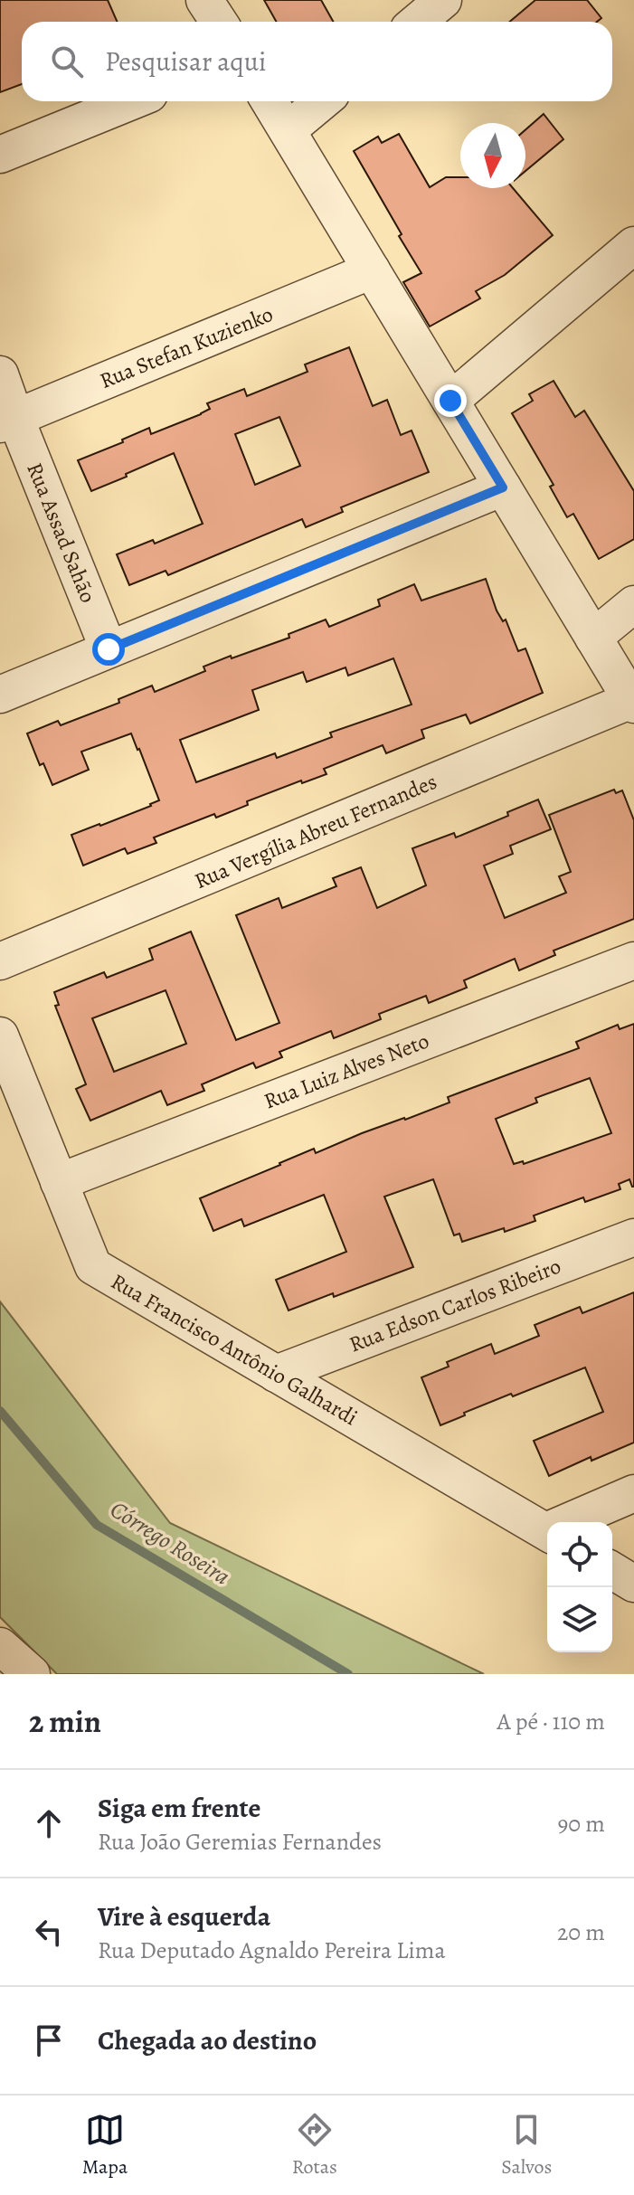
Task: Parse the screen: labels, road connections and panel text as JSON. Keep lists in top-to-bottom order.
{
  "streets": {
    "street": [
      "Rua Stefan Kuzienko",
      "Rua Assad Sahão",
      "Rua Vergília Abreu Fernandes",
      "Rua Luiz Alves Neto",
      "Rua Edson Carlos Ribeiro",
      "Rua Francisco Antônio Galhardi"
    ]
  },
  "crossings": [
    ["Rua Stefan Kuzienko", "Rua Assad Sahão"],
    ["Rua Luiz Alves Neto", "Rua Francisco Antônio Galhardi"],
    ["Rua Edson Carlos Ribeiro", "Rua Francisco Antônio Galhardi"]
  ],
  "water": ["Córrego Roseira"],
  "north": "bottom",
  "page": {
    "search": "Pesquisar aqui",
    "heading": ["2 min", "A pé · 110 m"],
    "list": [
      ["Siga em frente", "Rua João Geremias Fernandes", "90 m"],
      ["Vire à esquerda", "Rua Deputado Agnaldo Pereira Lima", "20 m"],
      "Chegada ao destino"
    ],
    "nav": ["Mapa", "Rotas", "Salvos"]
  }
}
